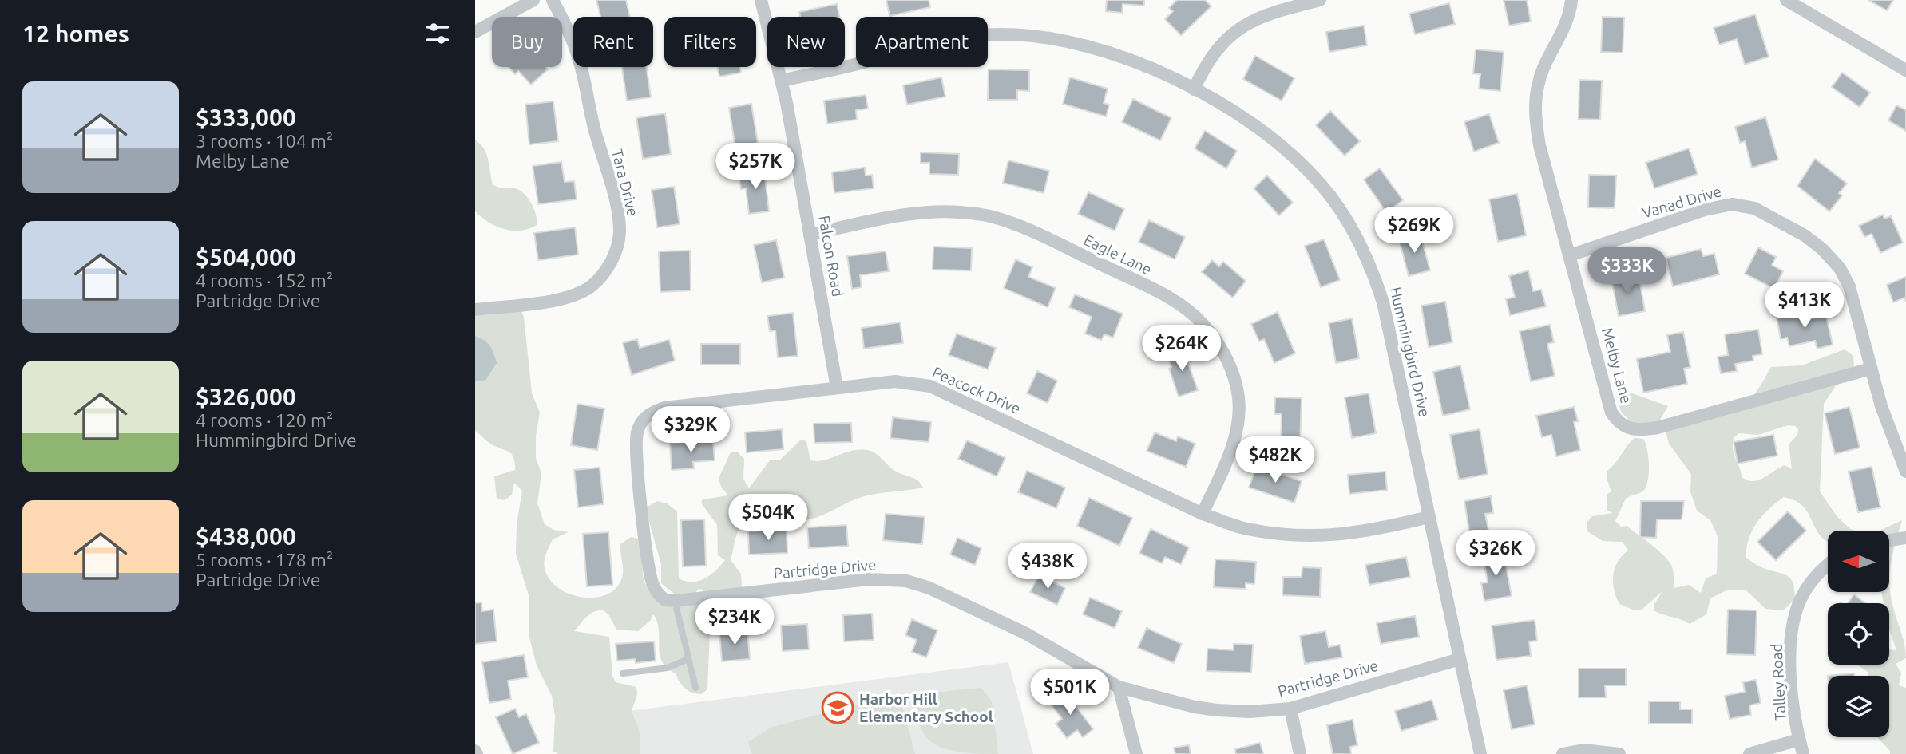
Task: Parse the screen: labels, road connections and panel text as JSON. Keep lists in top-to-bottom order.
{
  "streets": {
    "street": [
      "Tara Drive",
      "Vanad Drive",
      "Eagle Lane",
      "Falcon Road",
      "Hummingbird Drive",
      "Melby Lane",
      "Peacock Drive",
      "Partridge Drive",
      "Talley Road"
    ]
  },
  "crossings": [
    ["Vanad Drive", "Melby Lane"],
    ["Eagle Lane", "Falcon Road"],
    ["Eagle Lane", "Peacock Drive"],
    ["Falcon Road", "Hummingbird Drive"],
    ["Falcon Road", "Peacock Drive"],
    ["Hummingbird Drive", "Peacock Drive"],
    ["Hummingbird Drive", "Partridge Drive"],
    ["Peacock Drive", "Partridge Drive"]
  ],
  "places": {
    "school or university": ["Harbor Hill Elementary School"]
  },
  "north": "left",
  "page": {
    "heading": "12 homes",
    "chip": [
      "Buy",
      "Rent",
      "Filters",
      "New",
      "Apartment"
    ],
    "list": [
      {
        "name": "$333,000",
        "note": "3 rooms · 104 m² · Melby Lane"
      },
      {
        "name": "$504,000",
        "note": "4 rooms · 152 m² · Partridge Drive"
      },
      {
        "name": "$326,000",
        "note": "4 rooms · 120 m² · Hummingbird Drive"
      },
      {
        "name": "$438,000",
        "note": "5 rooms · 178 m² · Partridge Drive"
      }
    ],
    "price": [
      "$257K",
      "$269K",
      "$333K",
      "$413K",
      "$264K",
      "$329K",
      "$482K",
      "$504K",
      "$326K",
      "$438K",
      "$234K",
      "$501K"
    ]
  }
}
